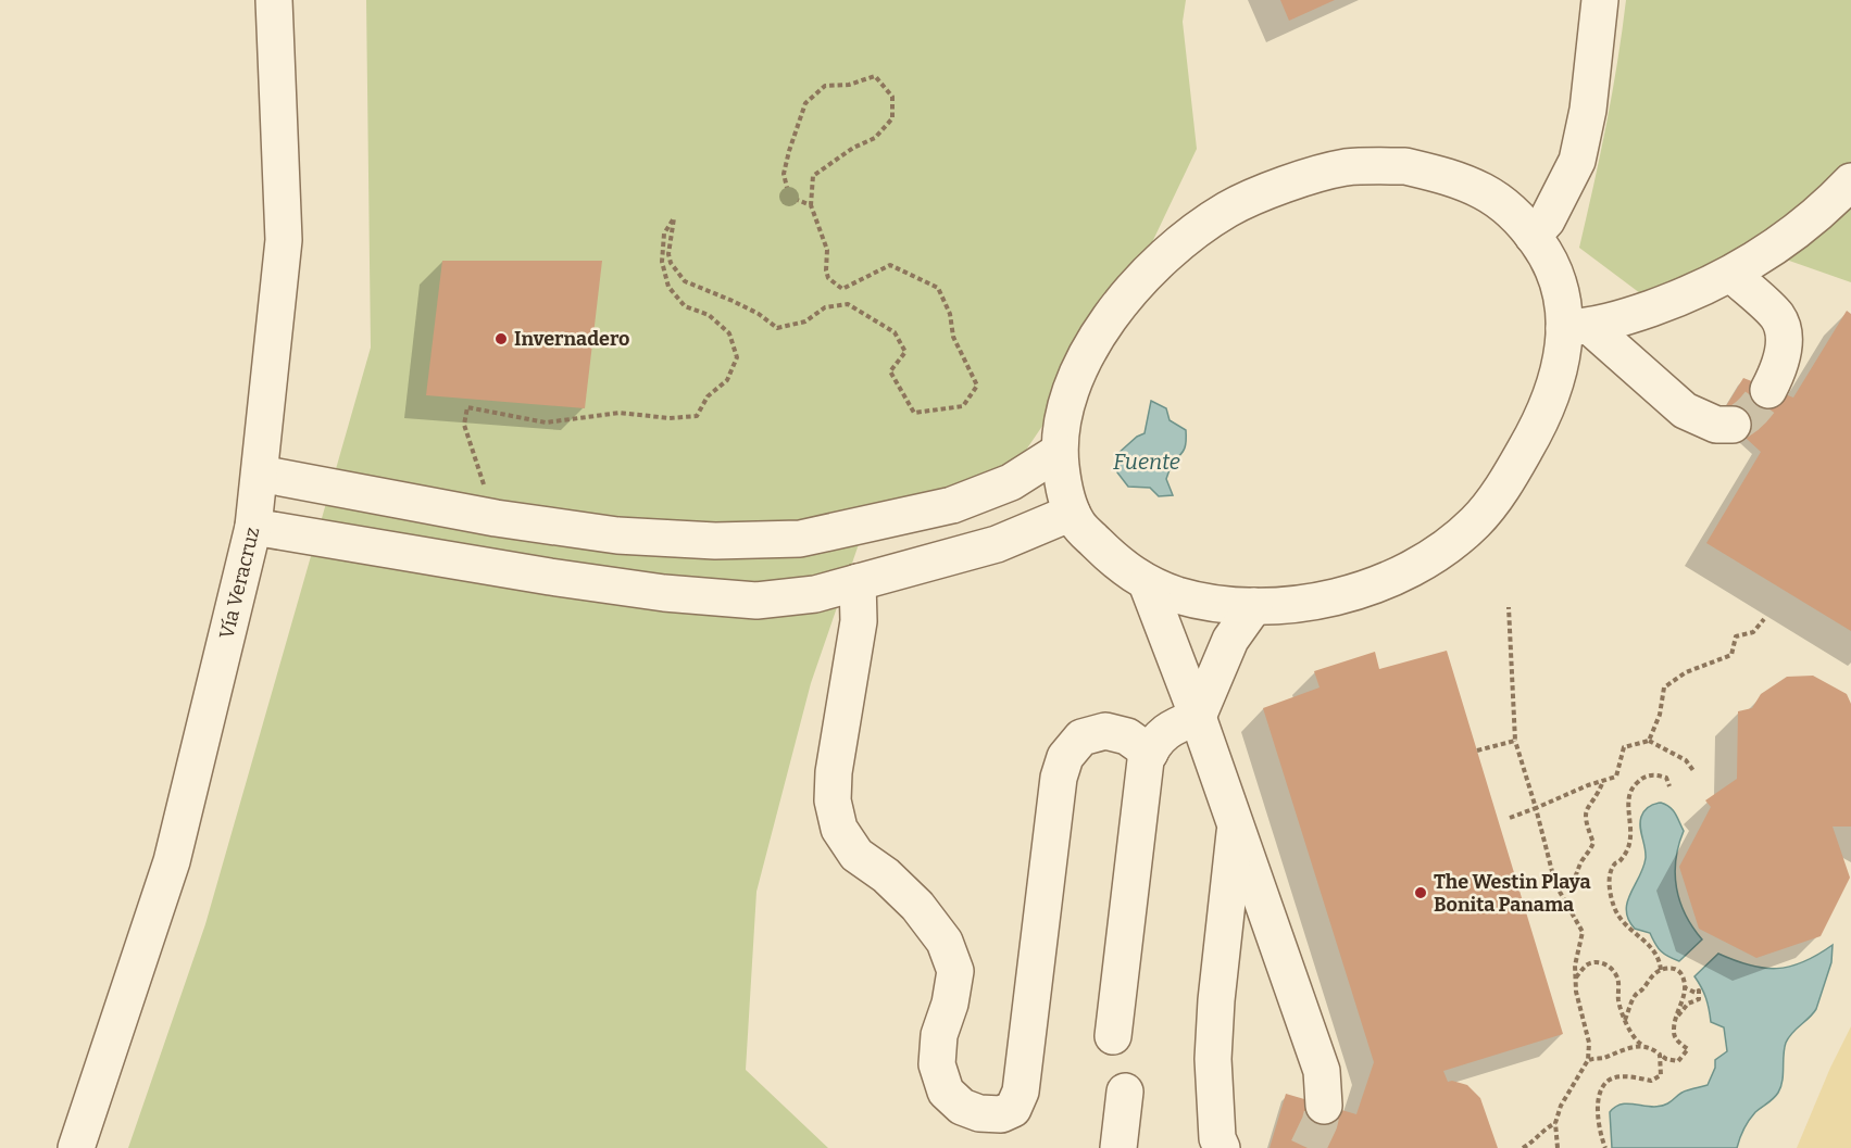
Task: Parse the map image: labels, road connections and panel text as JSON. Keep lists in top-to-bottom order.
{
  "streets": {
    "street": ["Vía Veracruz"]
  },
  "water": ["Fuente"],
  "places": ["Invernadero", "The Westin Playa Bonita Panama"]
}
